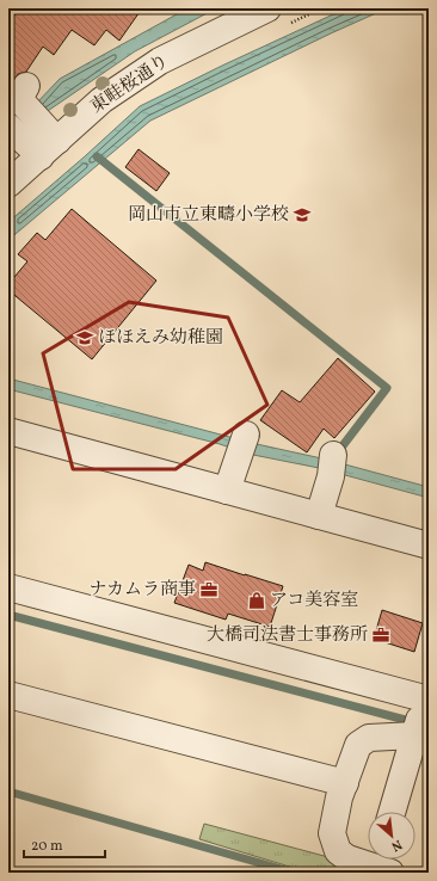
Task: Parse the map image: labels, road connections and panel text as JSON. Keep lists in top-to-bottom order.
{
  "streets": {
    "street": ["東畦桜通り"]
  },
  "places": {
    "school or university": ["岡山市立東疇小学校", "ほほえみ幼稚園"],
    "office": ["ナカムラ商事", "大橋司法書士事務所"],
    "shop": ["アコ美容室"]
  },
  "scale_bar": "20 m",
  "north": "bottom right"
}
